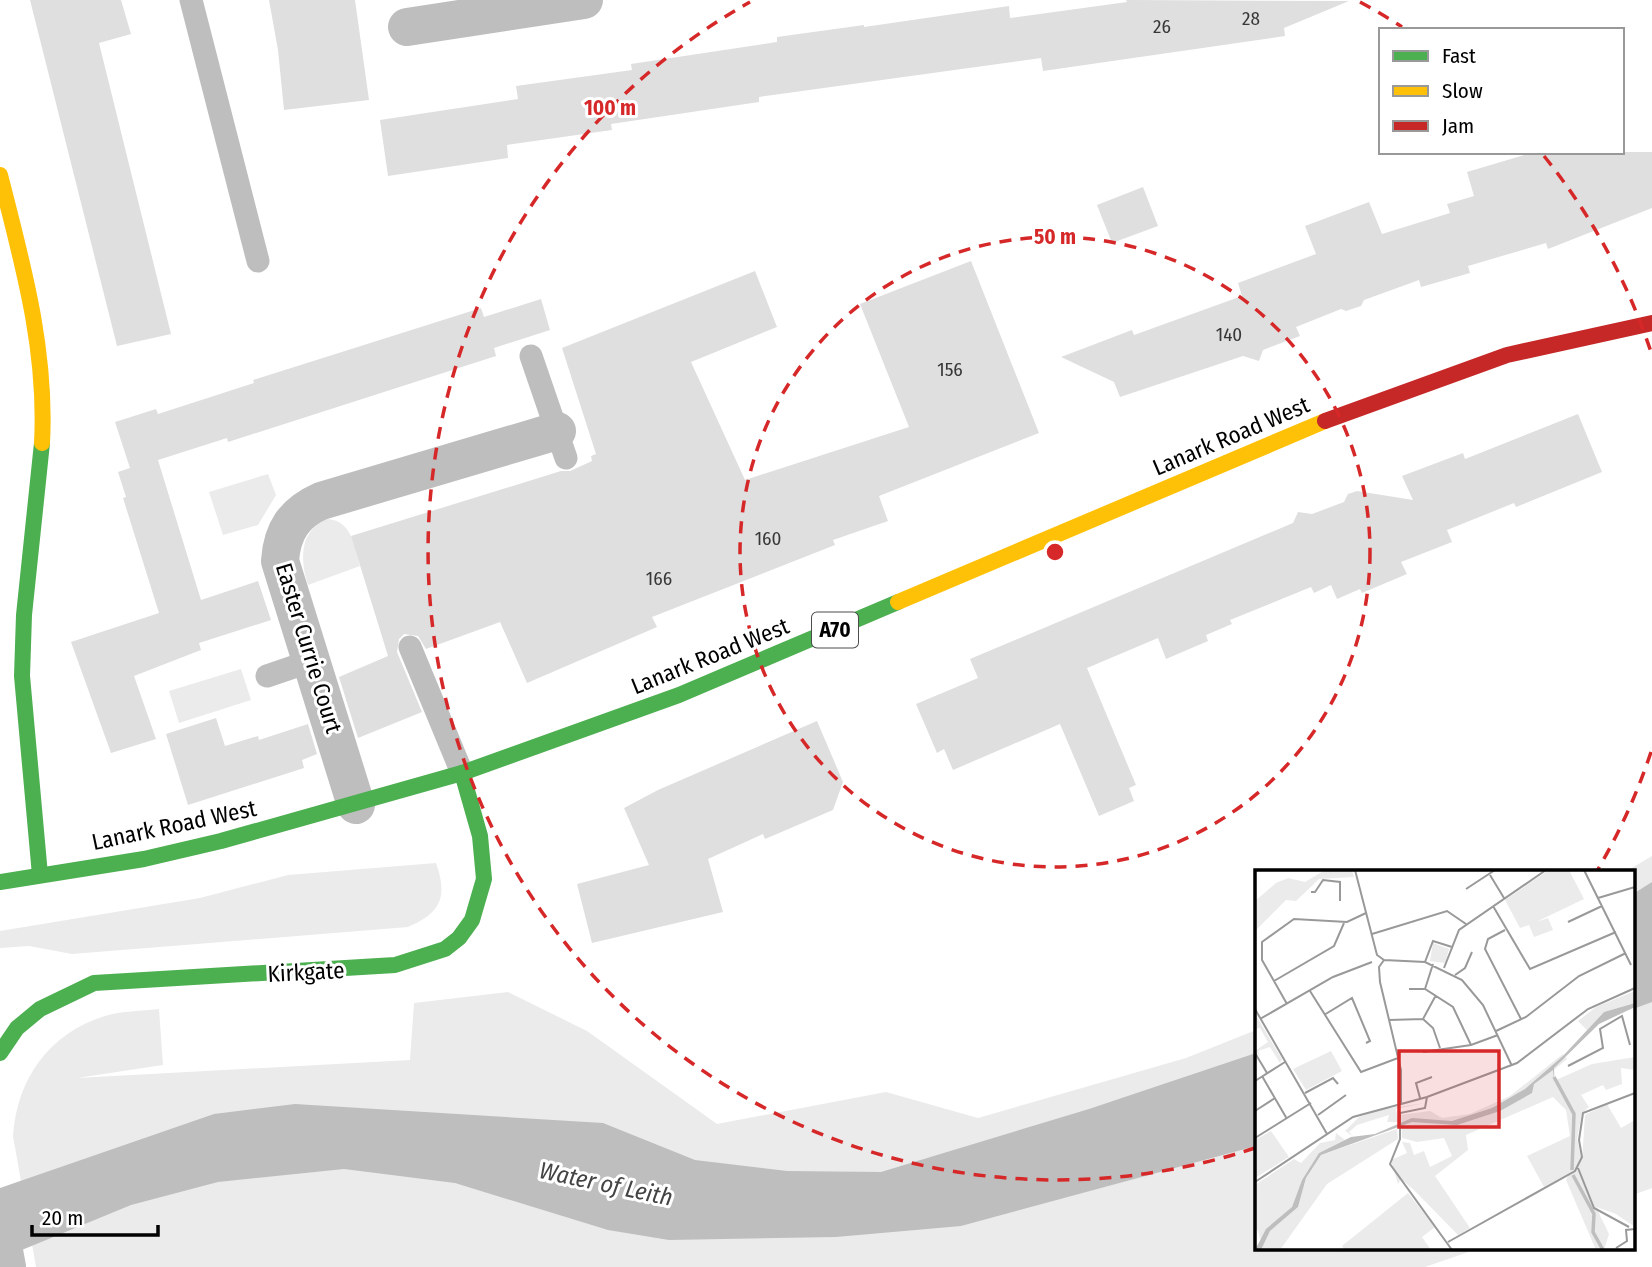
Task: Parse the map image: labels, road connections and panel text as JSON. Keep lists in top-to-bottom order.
{
  "streets": {
    "main road": ["Lanark Road West", "A70", "Kirkgate"],
    "street": ["Easter Currie Court"]
  },
  "crossings": [
    ["Lanark Road West", "Easter Currie Court"],
    ["Lanark Road West", "Kirkgate"]
  ],
  "water": ["Water of Leith"],
  "house_numbers": [
    "28",
    "26",
    "140",
    "156",
    "160",
    "166"
  ],
  "legend": ["Fast", "Slow", "Jam"],
  "scale_bar": "20 m",
  "rings": ["100 m", "50 m"]
}
